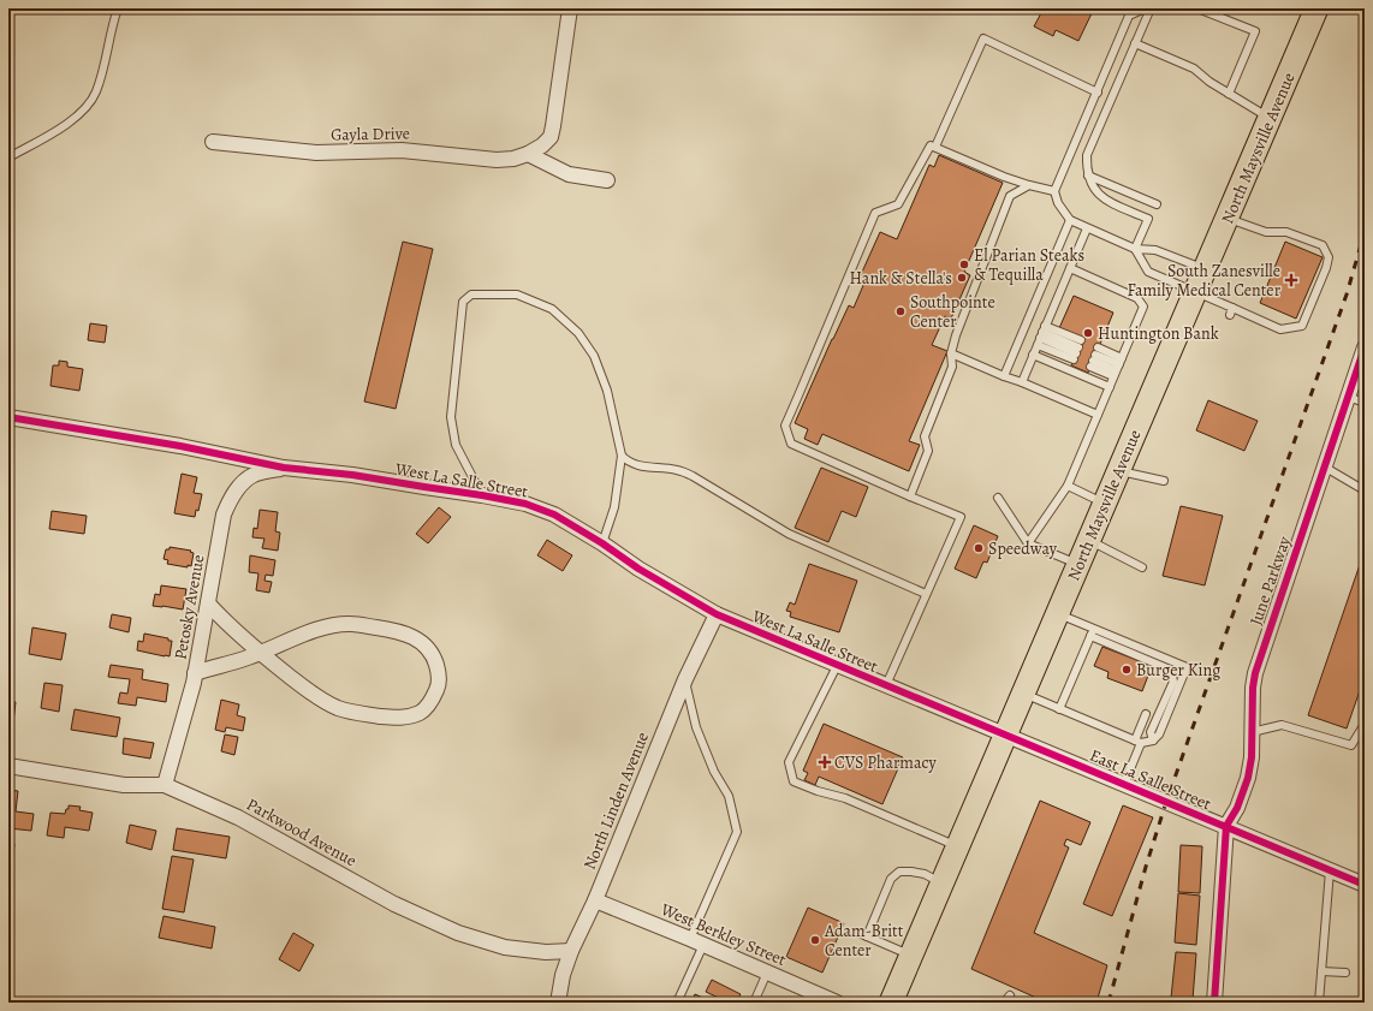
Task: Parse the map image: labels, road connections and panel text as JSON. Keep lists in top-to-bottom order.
{
  "streets": {
    "main road": ["North Maysville Avenue"],
    "street": [
      "Gayla Drive",
      "West La Salle Street",
      "June Parkway",
      "Petosky Avenue",
      "East La Salle Street",
      "North Linden Avenue",
      "Parkwood Avenue",
      "West Berkley Street"
    ]
  },
  "crossings": [
    ["North Maysville Avenue", "West La Salle Street"],
    ["North Maysville Avenue", "East La Salle Street"],
    ["West La Salle Street", "Petosky Avenue"],
    ["West La Salle Street", "East La Salle Street"],
    ["West La Salle Street", "North Linden Avenue"],
    ["June Parkway", "East La Salle Street"],
    ["Petosky Avenue", "Parkwood Avenue"],
    ["North Linden Avenue", "Parkwood Avenue"],
    ["North Linden Avenue", "West Berkley Street"]
  ],
  "places": {
    "other": [
      "El Parian Steaks & Tequilla",
      "Hank & Stella's",
      "Southpointe Center",
      "Huntington Bank",
      "Speedway",
      "Burger King",
      "Adam-Britt Center"
    ],
    "health": ["South Zanesville Family Medical Center", "CVS Pharmacy"]
  }
}
